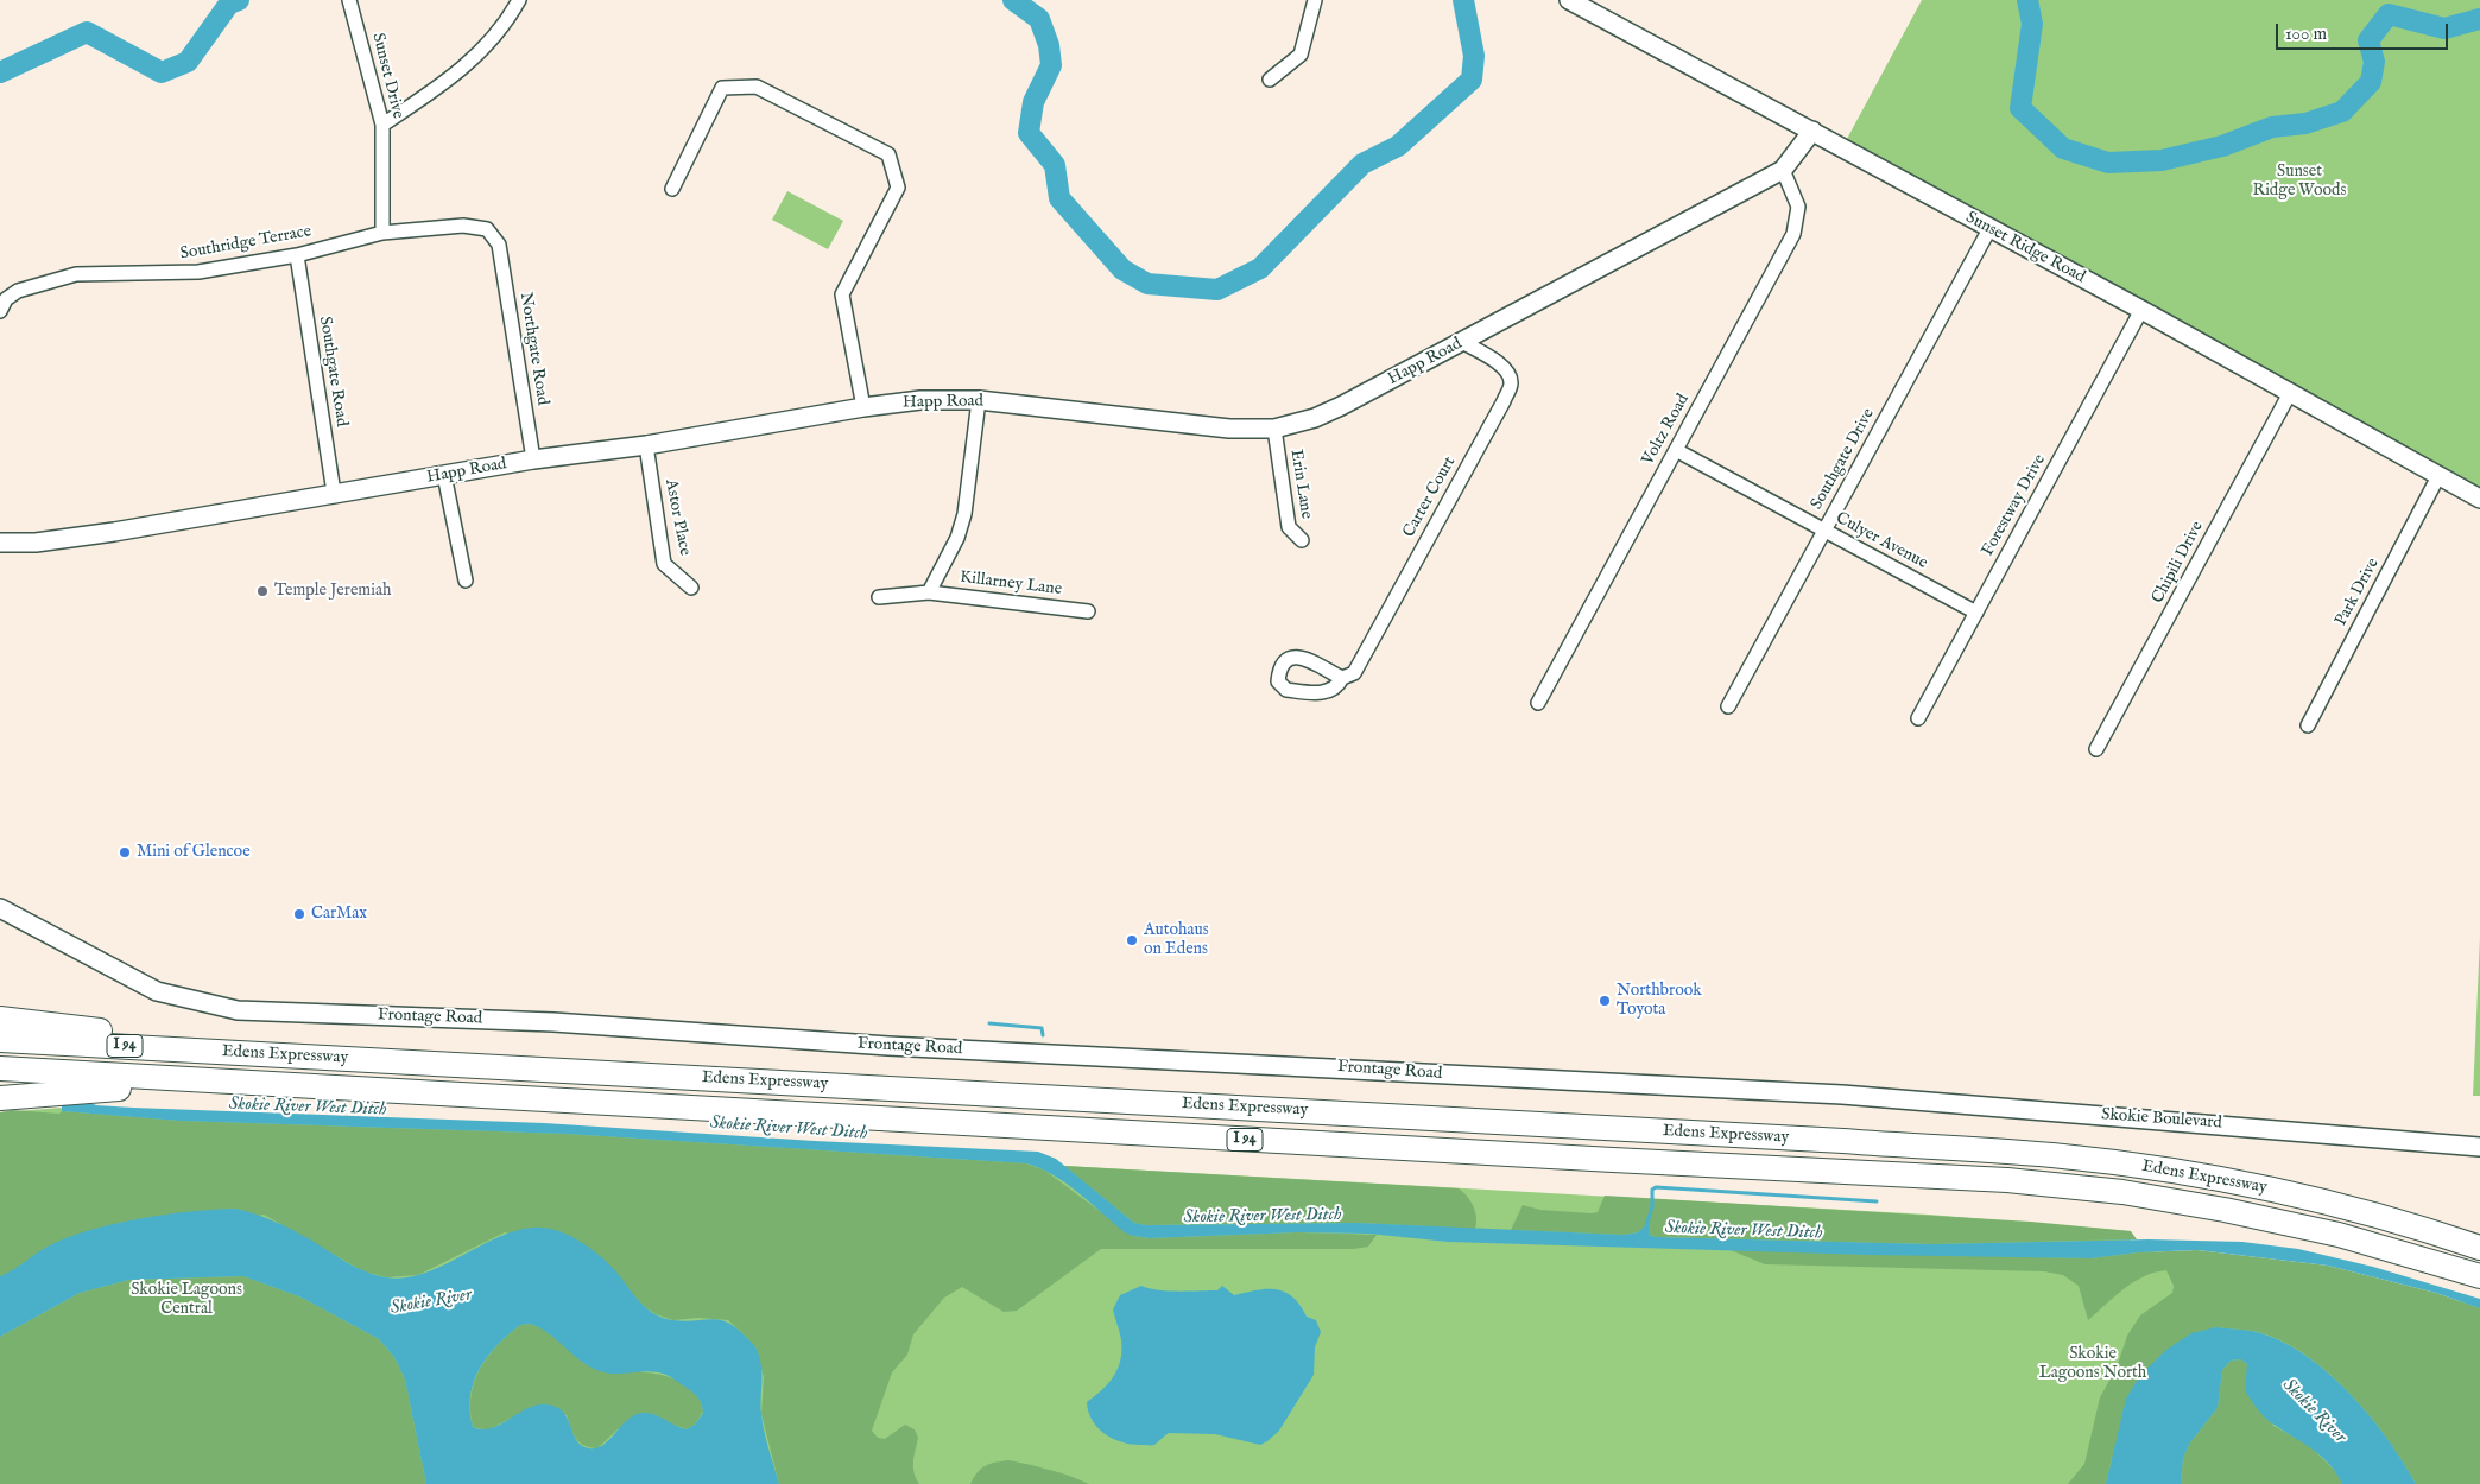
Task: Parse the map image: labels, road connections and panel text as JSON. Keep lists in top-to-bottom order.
{
  "streets": {
    "highway": ["I 94", "Edens Expressway"],
    "street": [
      "Sunset Drive",
      "Southridge Terrace",
      "Sunset Ridge Road",
      "Northgate Road",
      "Happ Road",
      "Southgate Road",
      "Voltz Road",
      "Southgate Drive",
      "Erin Lane",
      "Carter Court",
      "Forestway Drive",
      "Astor Place",
      "Culyer Avenue",
      "Chipili Drive",
      "Killarney Lane",
      "Park Drive",
      "Frontage Road",
      "Skokie Boulevard"
    ]
  },
  "crossings": [
    ["Sunset Drive", "Southridge Terrace"],
    ["Southridge Terrace", "Northgate Road"],
    ["Southridge Terrace", "Southgate Road"],
    ["Sunset Ridge Road", "Happ Road"],
    ["Sunset Ridge Road", "Southgate Drive"],
    ["Sunset Ridge Road", "Forestway Drive"],
    ["Sunset Ridge Road", "Chipili Drive"],
    ["Sunset Ridge Road", "Park Drive"],
    ["Northgate Road", "Happ Road"],
    ["Happ Road", "Southgate Road"],
    ["Happ Road", "Voltz Road"],
    ["Happ Road", "Erin Lane"],
    ["Happ Road", "Carter Court"],
    ["Happ Road", "Astor Place"],
    ["Happ Road", "Killarney Lane"],
    ["Voltz Road", "Culyer Avenue"],
    ["Southgate Drive", "Culyer Avenue"],
    ["Forestway Drive", "Culyer Avenue"],
    ["Frontage Road", "Skokie Boulevard"]
  ],
  "water": ["Skokie River West Ditch", "Skokie River"],
  "parks": ["Sunset Ridge Woods", "Skokie Lagoons Central", "Skokie Lagoons North"],
  "places": [
    "Temple Jeremiah",
    "Mini of Glencoe",
    "CarMax",
    "Autohaus on Edens",
    "Northbrook Toyota"
  ],
  "scale_bar": "100 m"
}
